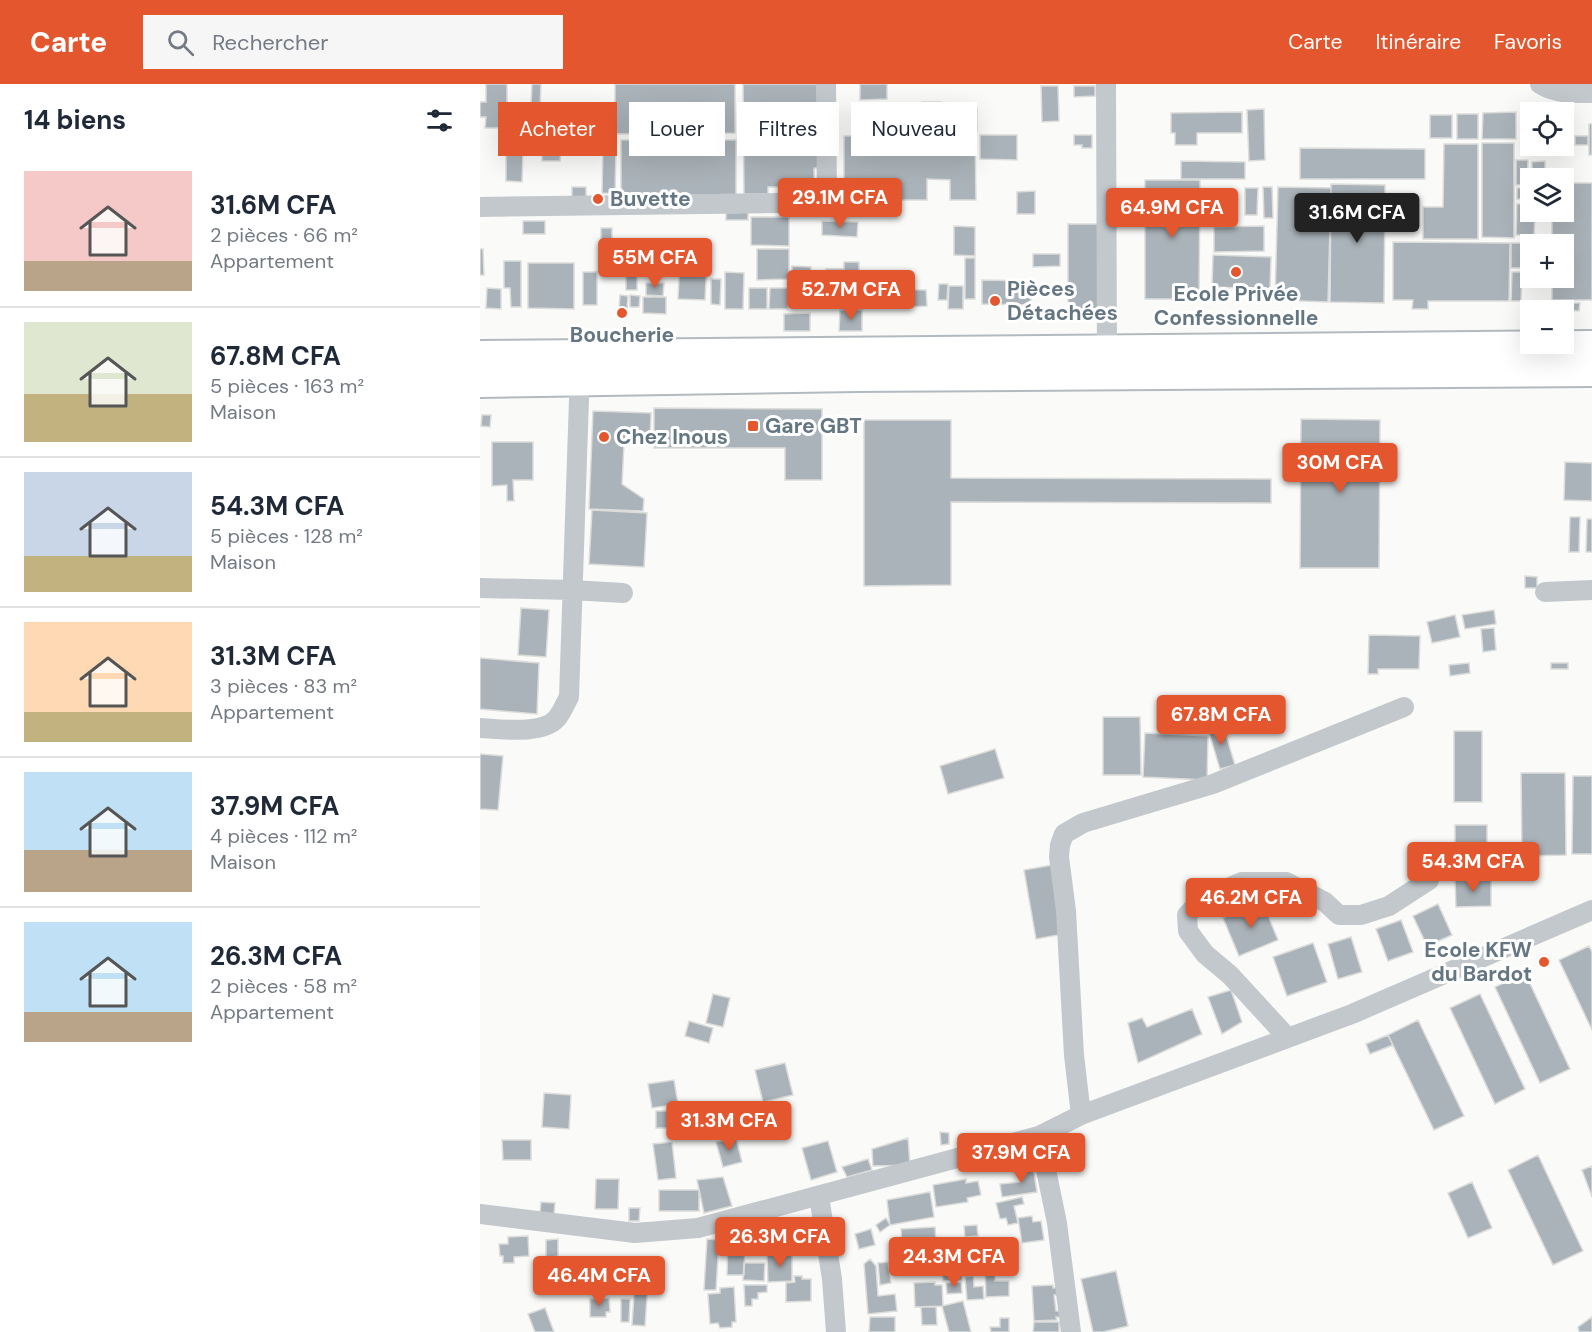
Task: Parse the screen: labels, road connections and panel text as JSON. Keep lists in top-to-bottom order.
{
  "places": {
    "other": [
      "Buvette",
      "Ecole Privée Confessionnelle",
      "Pièces Détachées",
      "Boucherie",
      "Chez Inous",
      "Ecole KFW du Bardot"
    ],
    "transit": ["Gare GBT"]
  },
  "page": {
    "header": "Carte",
    "search": "Rechercher",
    "nav": ["Carte", "Itinéraire", "Favoris"],
    "heading": "14 biens",
    "map_buttons": ["+", "−"],
    "chip": [
      "Acheter",
      "Louer",
      "Filtres",
      "Nouveau"
    ],
    "list": [
      {
        "name": "31.6M CFA",
        "note": "2 pièces · 66 m² · Appartement"
      },
      {
        "name": "67.8M CFA",
        "note": "5 pièces · 163 m² · Maison"
      },
      {
        "name": "54.3M CFA",
        "note": "5 pièces · 128 m² · Maison"
      },
      {
        "name": "31.3M CFA",
        "note": "3 pièces · 83 m² · Appartement"
      },
      {
        "name": "37.9M CFA",
        "note": "4 pièces · 112 m² · Maison"
      },
      {
        "name": "26.3M CFA",
        "note": "2 pièces · 58 m² · Appartement"
      }
    ],
    "price": [
      "29.1M CFA",
      "64.9M CFA",
      "31.6M CFA",
      "55M CFA",
      "52.7M CFA",
      "30M CFA",
      "67.8M CFA",
      "54.3M CFA",
      "46.2M CFA",
      "31.3M CFA",
      "37.9M CFA",
      "26.3M CFA",
      "24.3M CFA",
      "46.4M CFA"
    ]
  }
}
